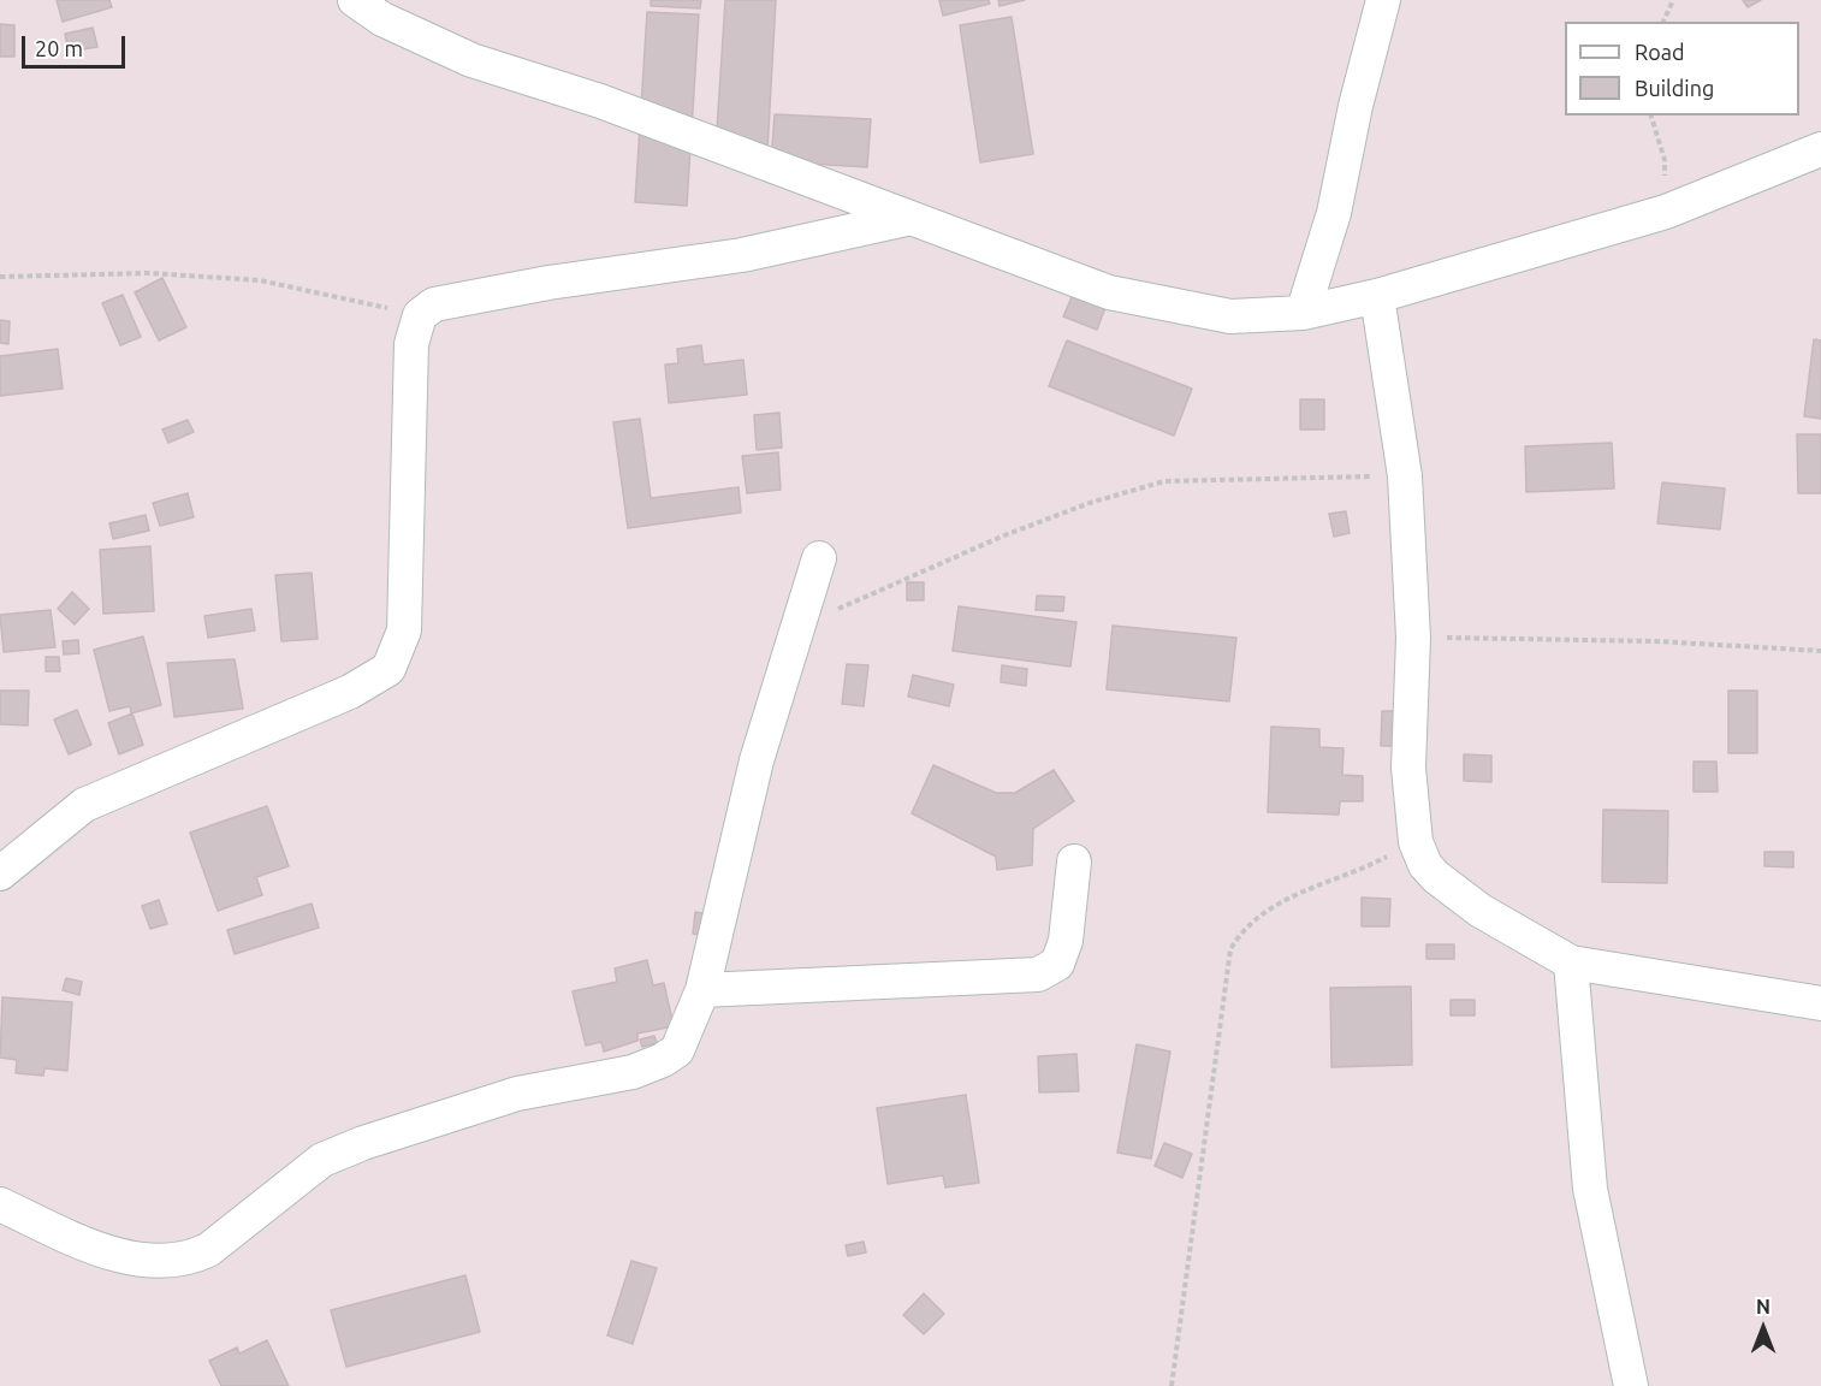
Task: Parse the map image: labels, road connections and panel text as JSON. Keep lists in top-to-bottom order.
{
  "legend": ["Road", "Building"],
  "scale_bar": "20 m",
  "north": "top"
}
